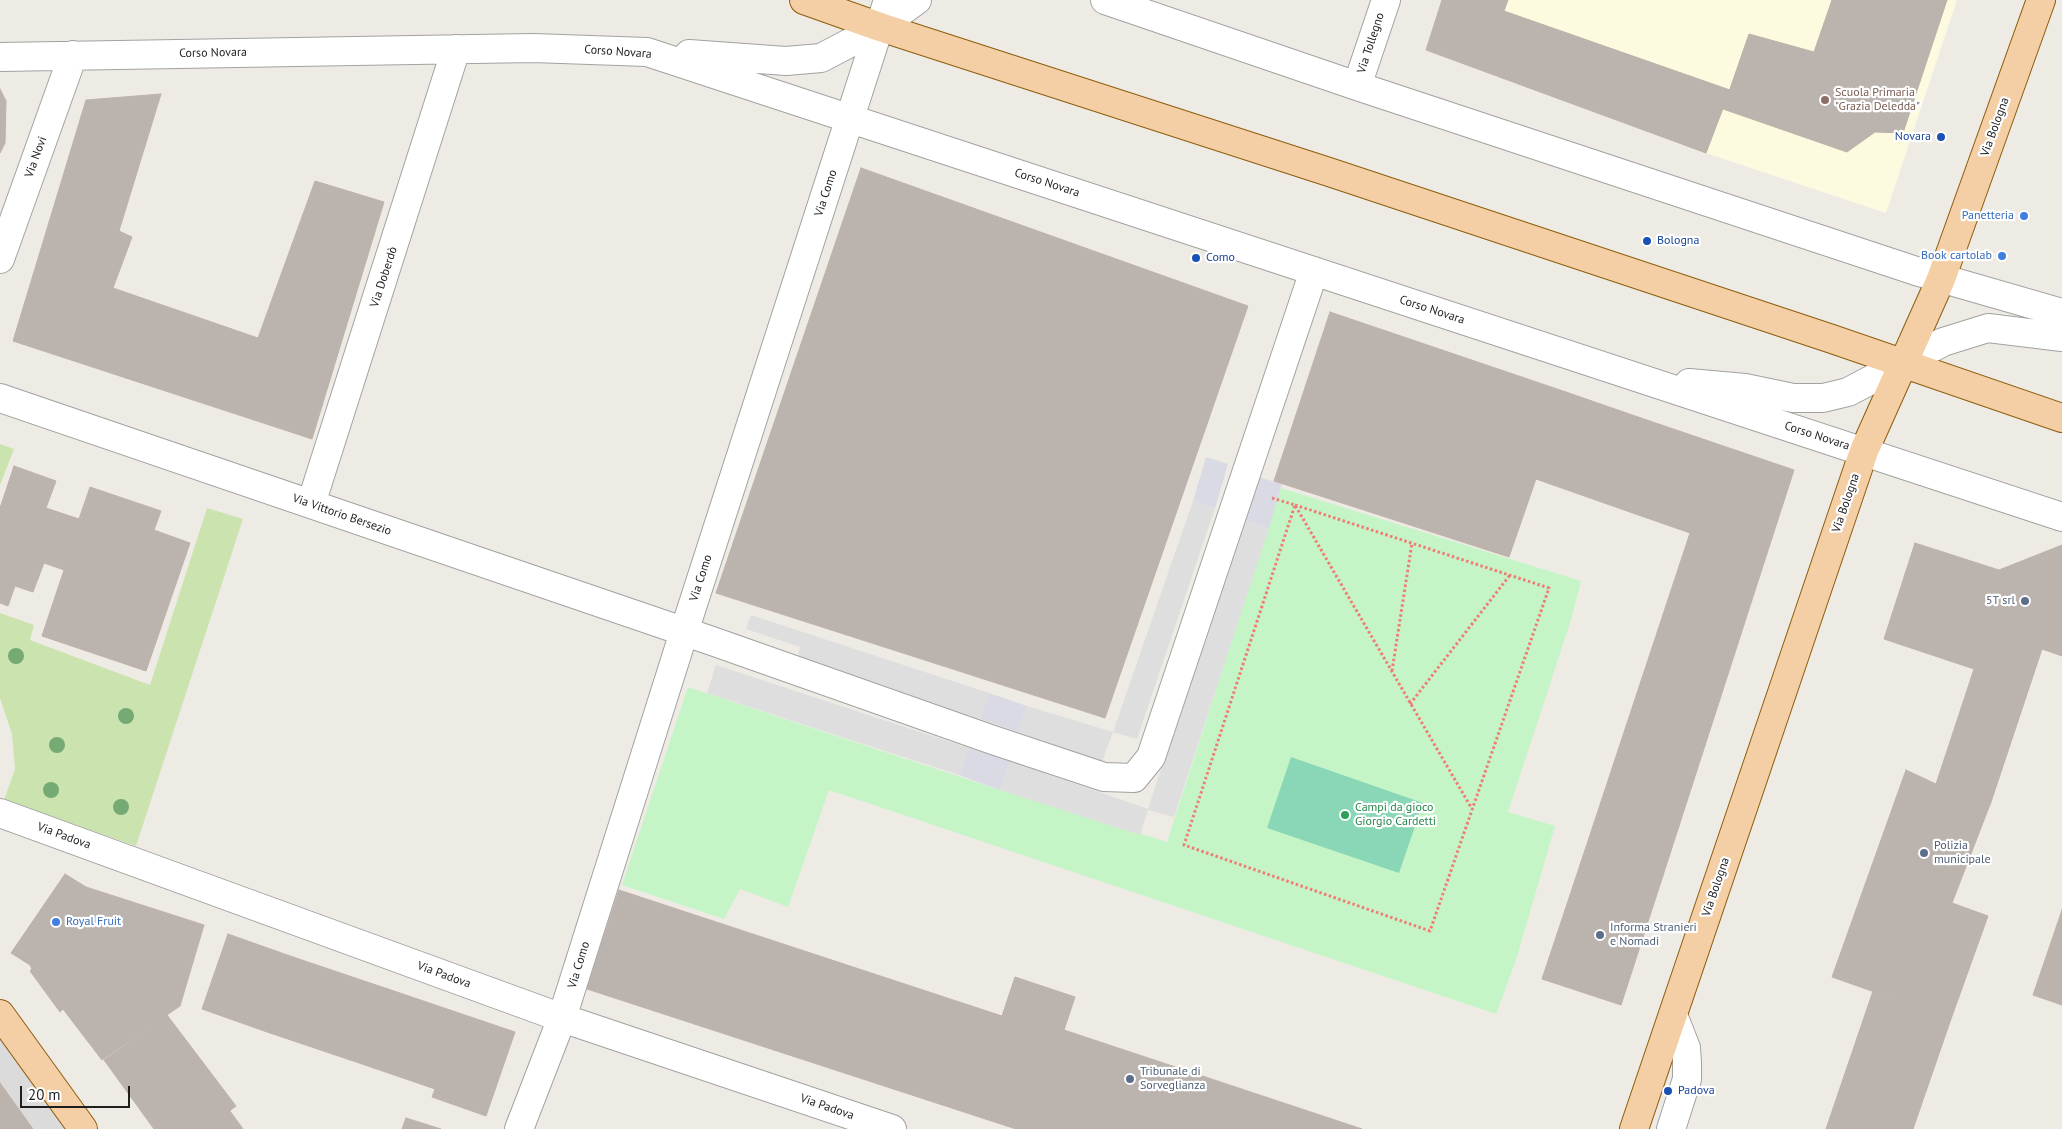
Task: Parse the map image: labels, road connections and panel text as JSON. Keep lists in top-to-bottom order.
{
  "streets": {
    "main road": ["Via Bologna"],
    "street": [
      "Via Tollegno",
      "Corso Novara",
      "Via Novi",
      "Via Como",
      "Via Doberdò",
      "Via Vittorio Bersezio",
      "Via Padova"
    ]
  },
  "crossings": [
    ["Corso Novara", "Via Bologna"],
    ["Corso Novara", "Via Novi"],
    ["Corso Novara", "Via Como"],
    ["Corso Novara", "Via Doberdò"],
    ["Corso Novara", "Via Vittorio Bersezio"],
    ["Via Como", "Via Vittorio Bersezio"],
    ["Via Como", "Via Padova"],
    ["Via Doberdò", "Via Vittorio Bersezio"]
  ],
  "places": [
    "Scuola Primaria \"Grazia Deledda\"",
    "Novara",
    "Panetteria",
    "Bologna",
    "Book cartolab",
    "Como",
    "5T srl",
    "Campi da gioco Giorgio Cardetti",
    "Polizia municipale",
    "Royal Fruit",
    "Informa Stranieri e Nomadi",
    "Tribunale di Sorveglianza",
    "Padova"
  ],
  "scale_bar": "20 m"
}
